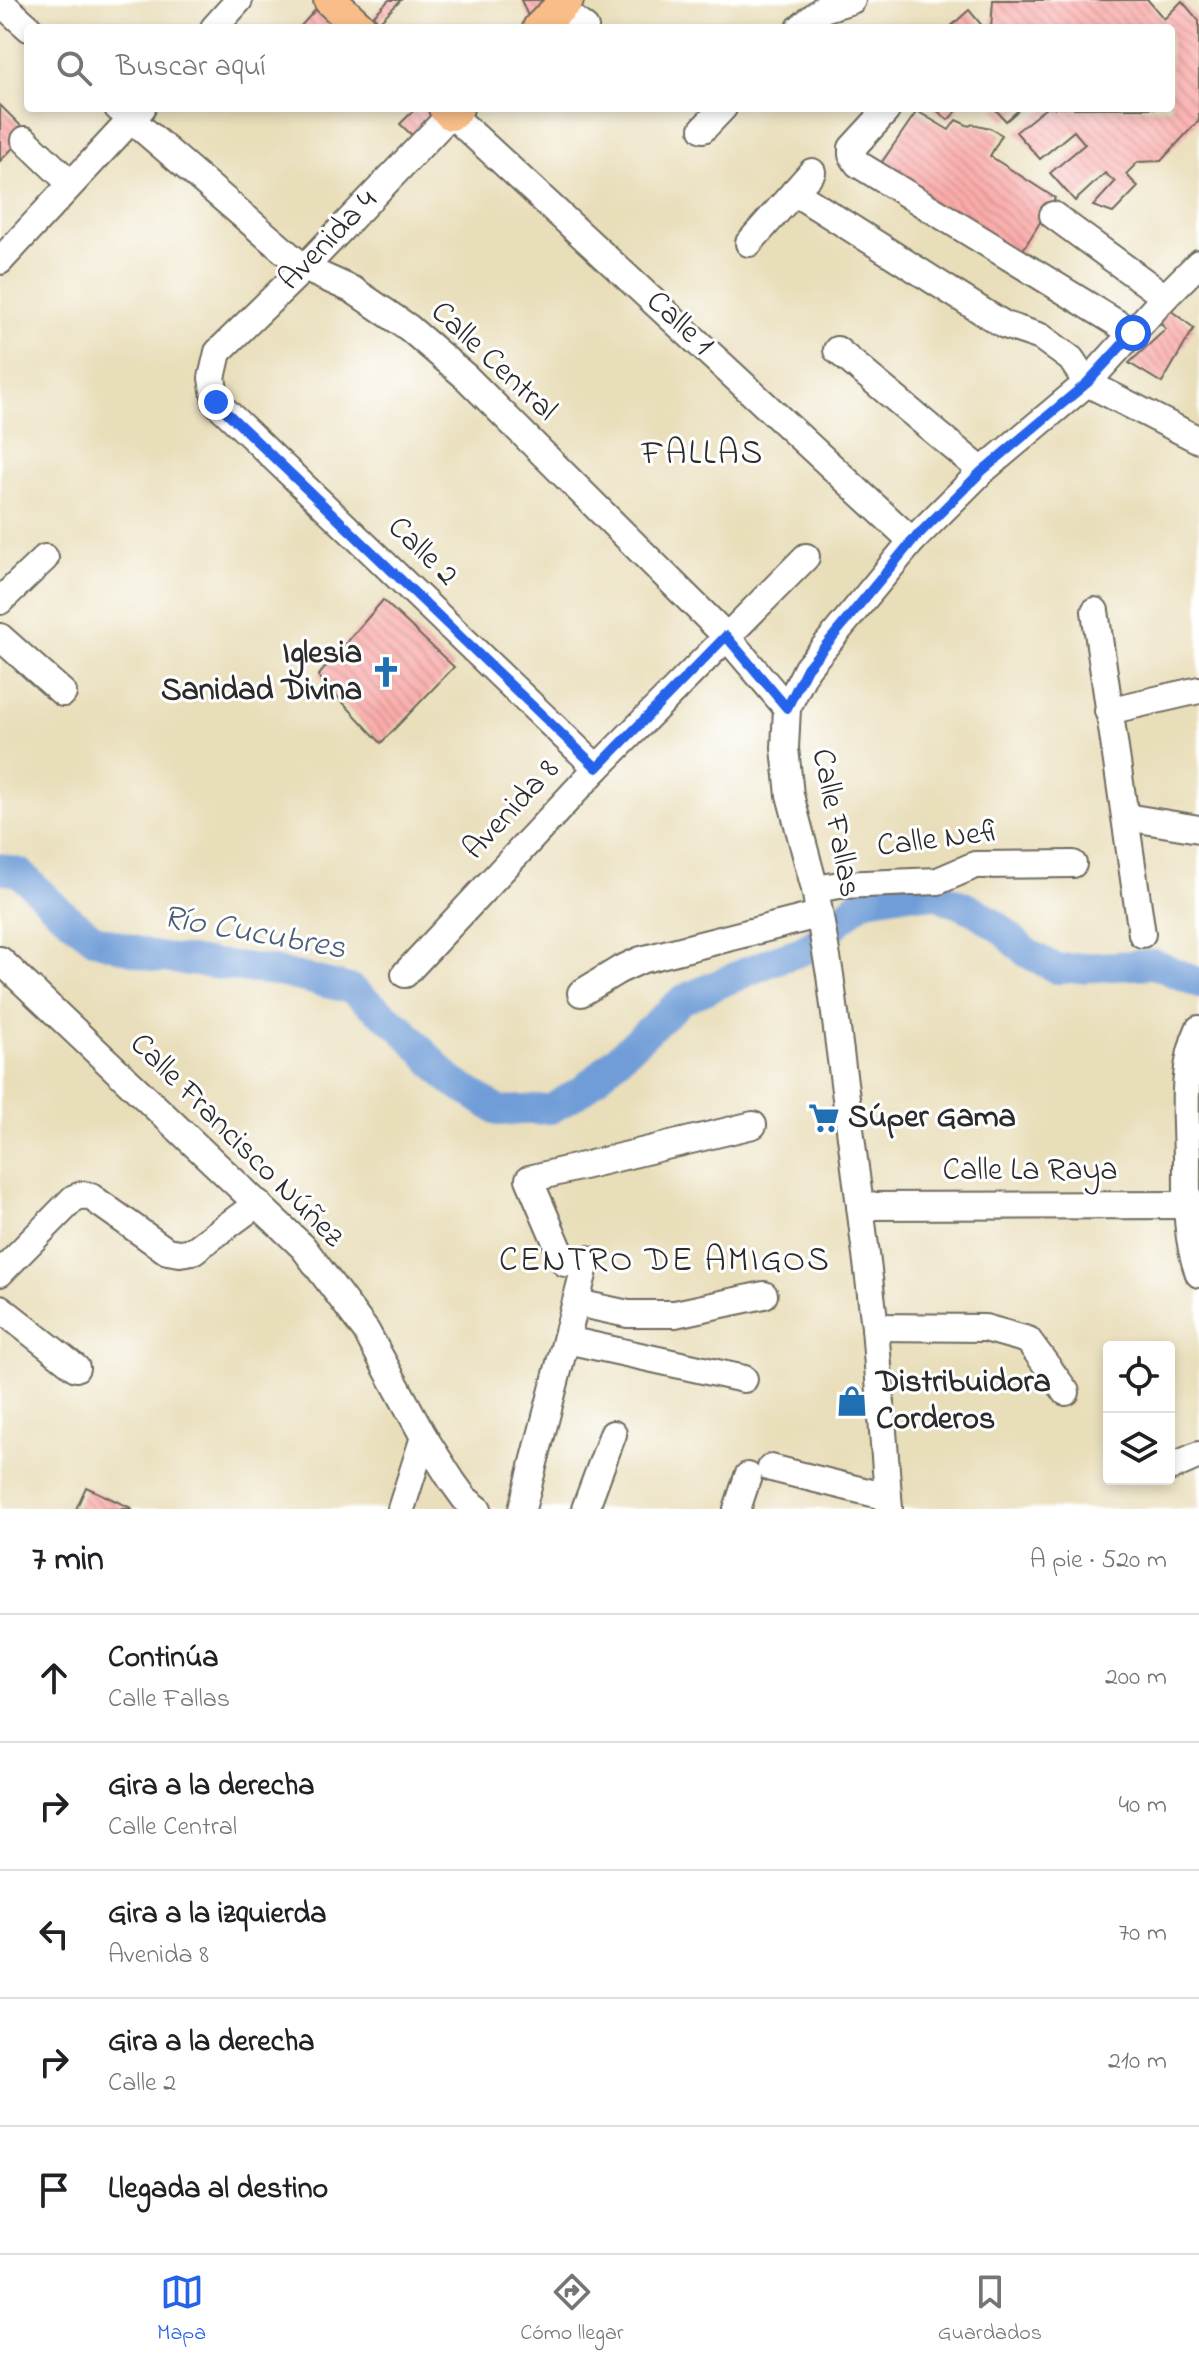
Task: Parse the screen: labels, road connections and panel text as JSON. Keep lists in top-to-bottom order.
{
  "streets": {
    "street": [
      "Avenida 4",
      "Calle 1",
      "Calle Central",
      "Calle 2",
      "Avenida 8",
      "Calle Fallas",
      "Calle Nefi",
      "Calle Francisco Núñez",
      "Calle La Raya"
    ]
  },
  "crossings": [
    ["Avenida 4", "Calle Central"],
    ["Avenida 4", "Calle 2"],
    ["Calle 1", "Calle Fallas"],
    ["Calle Central", "Avenida 8"],
    ["Calle Central", "Calle Fallas"],
    ["Calle 2", "Avenida 8"],
    ["Calle Fallas", "Calle Nefi"],
    ["Calle Fallas", "Calle La Raya"]
  ],
  "districts": ["FALLAS", "CENTRO DE AMIGOS"],
  "water": ["Río Cucubres"],
  "places": {
    "church": ["Iglesia Sanidad Divina"],
    "supermarket": ["Súper Gama"],
    "shop": ["Distribuidora Corderos"]
  },
  "page": {
    "search": "Buscar aquí",
    "heading": ["7 min", "A pie · 520 m"],
    "list": [
      ["Continúa", "Calle Fallas", "200 m"],
      ["Gira a la derecha", "Calle Central", "40 m"],
      ["Gira a la izquierda", "Avenida 8", "70 m"],
      ["Gira a la derecha", "Calle 2", "210 m"],
      "Llegada al destino"
    ],
    "nav": ["Mapa", "Cómo llegar", "Guardados"]
  }
}
